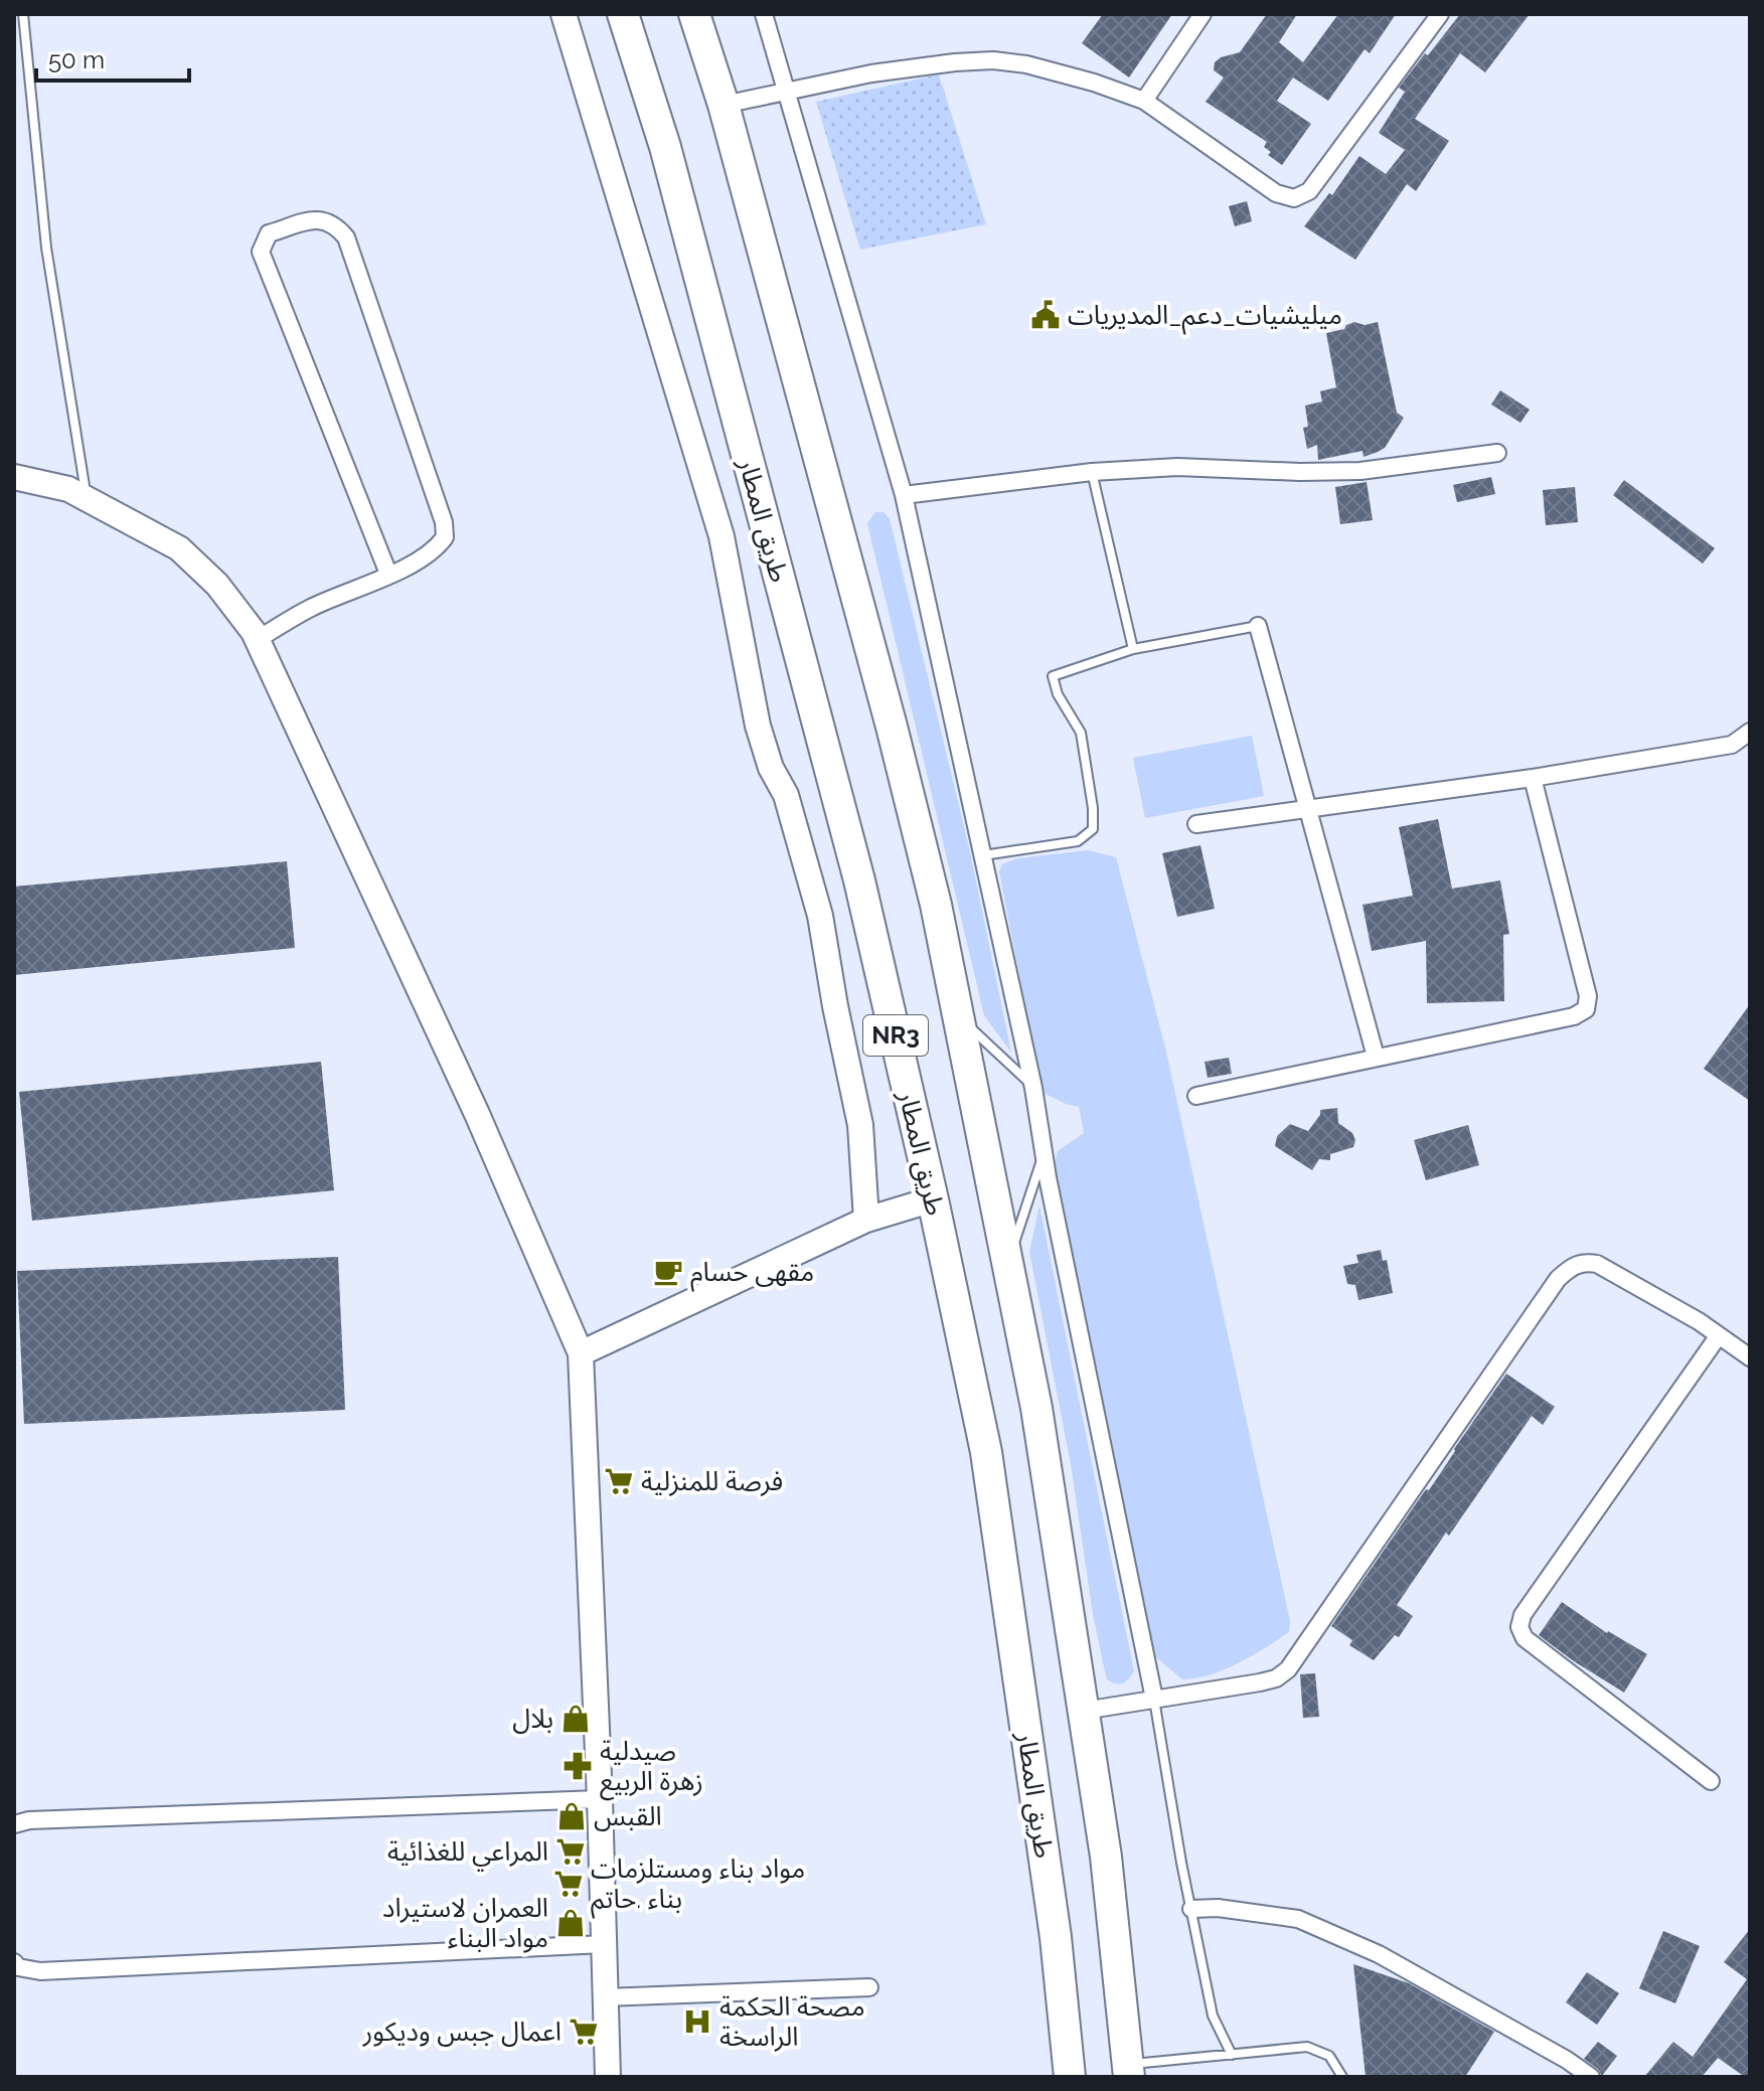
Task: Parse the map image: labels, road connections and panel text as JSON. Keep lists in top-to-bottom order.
{
  "streets": {
    "highway": ["طريق المطار", "NR3"]
  },
  "places": {
    "public building": ["ميليشيات_دعم_المديريات"],
    "cafe": ["مقهى حسام"],
    "supermarket": [
      "فرصة للمنزلية",
      "المراعي للغذائية",
      "مواد بناء ومستلزمات بناء .حاتم",
      "اعمال جبس وديكور"
    ],
    "shop": ["بلال", "القبس", "العمران لاستيراد مواد البناء"],
    "pharmacy": ["صيدلية زهرة الربيع"],
    "hospital": ["مصحة الحكمة الراسخة"]
  },
  "scale_bar": "50 m"
}
